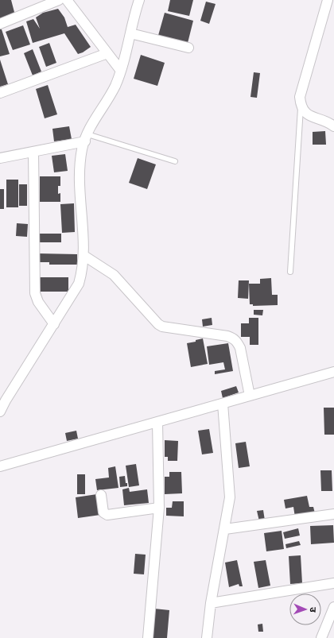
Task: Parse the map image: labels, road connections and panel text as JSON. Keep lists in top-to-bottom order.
{
  "north": "right"
}
